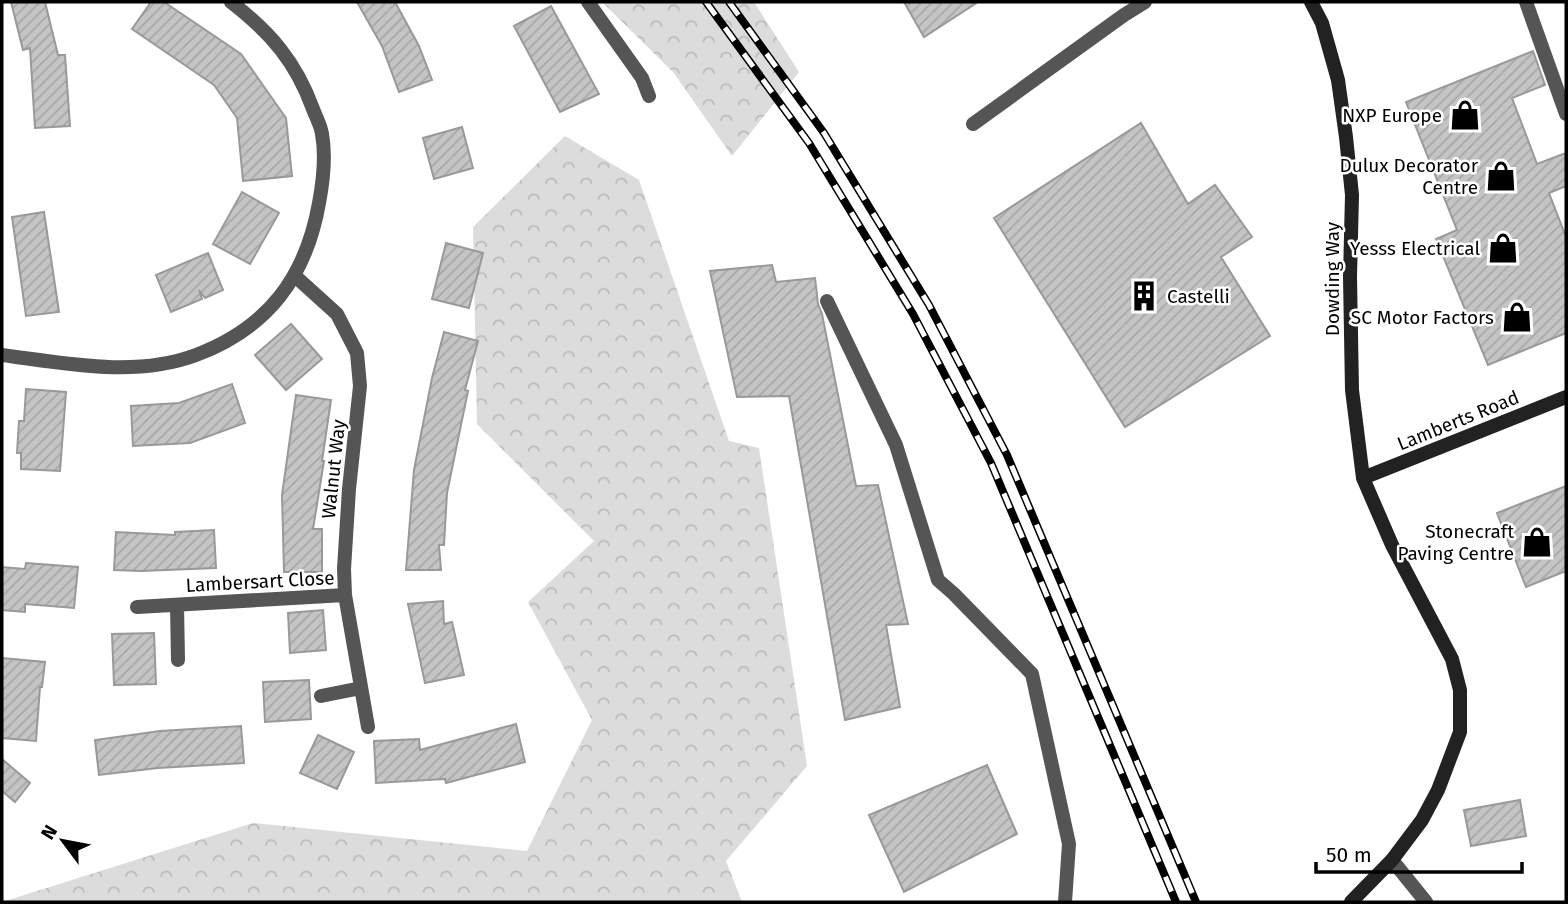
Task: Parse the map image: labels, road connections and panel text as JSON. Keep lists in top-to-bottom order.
{
  "streets": {
    "street": [
      "Dowding Way",
      "Lamberts Road",
      "Walnut Way",
      "Lambersart Close"
    ]
  },
  "crossings": [
    ["Dowding Way", "Lamberts Road"],
    ["Walnut Way", "Lambersart Close"]
  ],
  "places": {
    "shop": [
      "NXP Europe",
      "Dulux Decorator Centre",
      "Yesss Electrical",
      "SC Motor Factors",
      "Stonecraft Paving Centre"
    ],
    "building": ["Castelli"]
  },
  "scale_bar": "50 m",
  "north": "top left"
}
